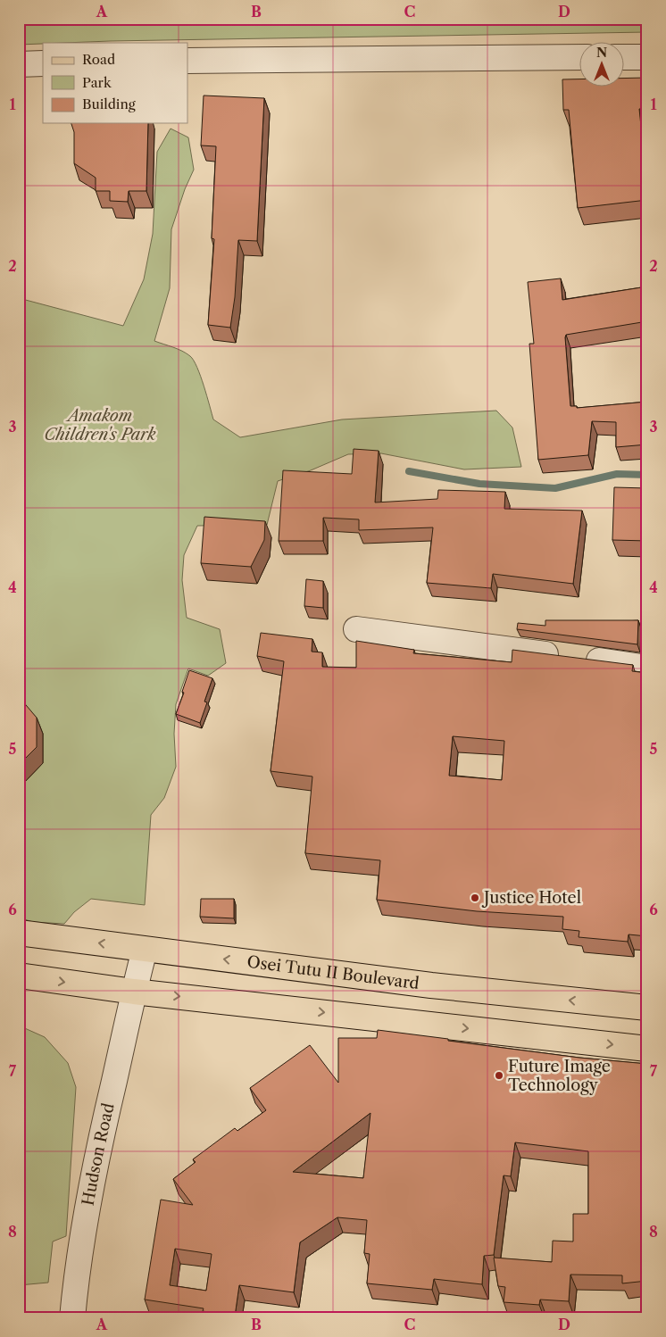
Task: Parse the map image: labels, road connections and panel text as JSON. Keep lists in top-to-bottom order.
{
  "streets": {
    "main road": ["Osei Tutu II Boulevard"],
    "street": ["Hudson Road"]
  },
  "crossings": [
    ["Osei Tutu II Boulevard", "Hudson Road"]
  ],
  "parks": ["Amakom Children's Park"],
  "places": ["Justice Hotel", "Future Image Technology"],
  "legend": ["Road", "Park", "Building"],
  "north": "top",
  "grid": {
    "columns": [
      "A",
      "B",
      "C",
      "D"
    ],
    "rows": [
      "1",
      "2",
      "3",
      "4",
      "5",
      "6",
      "7",
      "8"
    ]
  }
}
